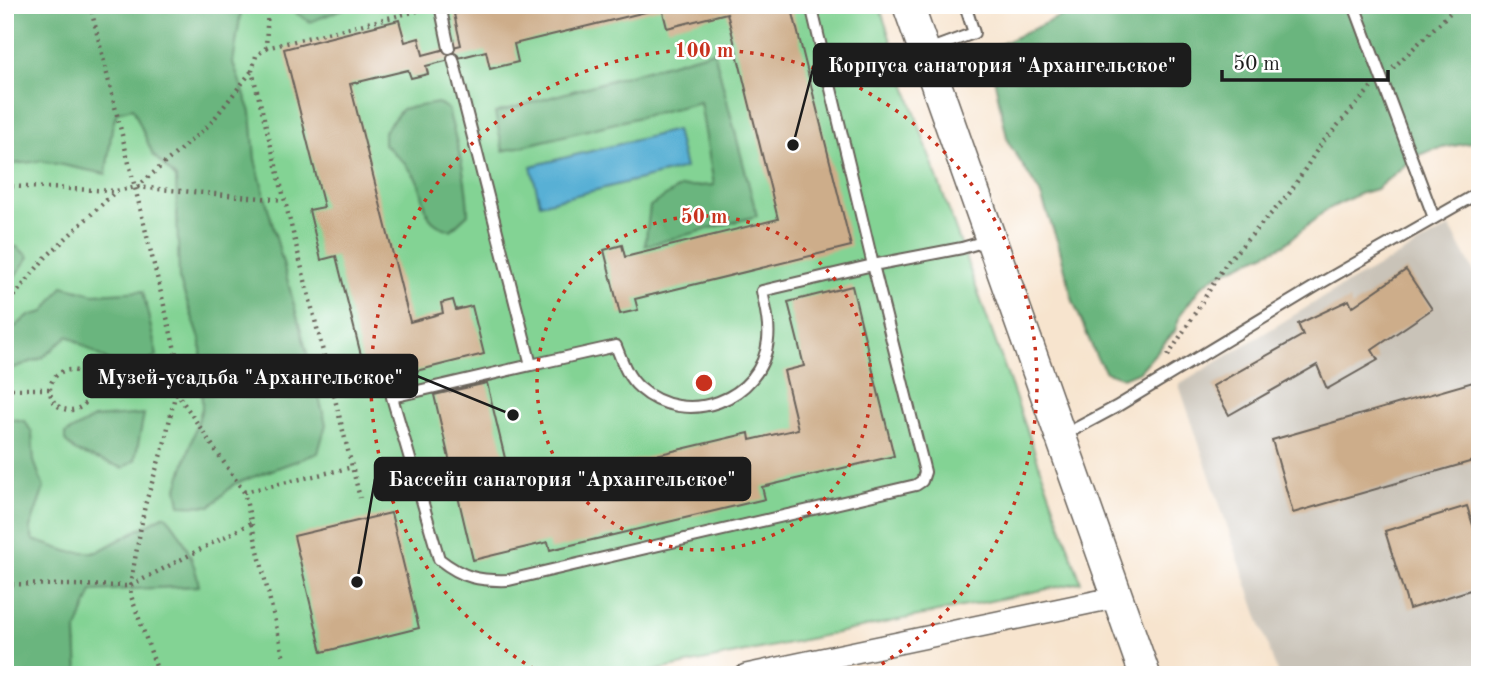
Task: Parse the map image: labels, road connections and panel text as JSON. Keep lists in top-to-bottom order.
{
  "places": ["Корпуса санатория \"Архангельское\"", "Музей-усадьба \"Архангельское\"", "Бассейн санатория \"Архангельское\""],
  "scale_bar": "50 m",
  "rings": ["100 m", "50 m"]
}
